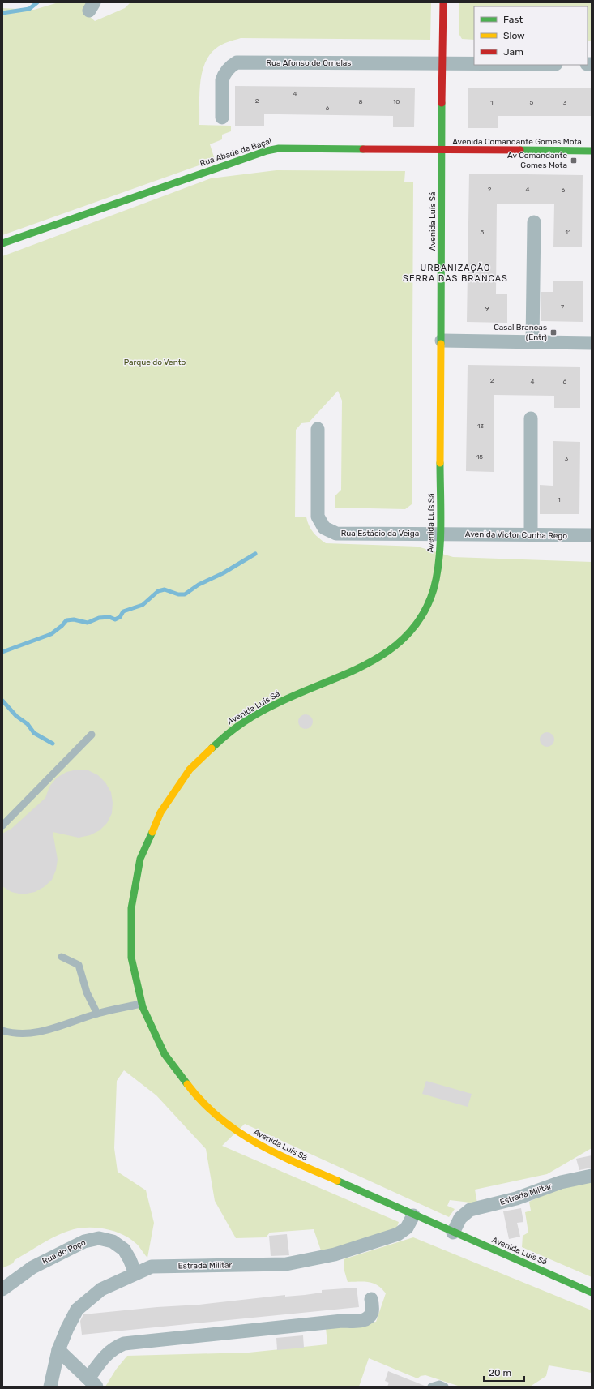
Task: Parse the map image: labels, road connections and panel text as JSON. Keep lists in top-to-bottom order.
{
  "streets": {
    "street": [
      "Rua Afonso de Ornelas",
      "Avenida Comandante Gomes Mota",
      "Rua Abade de Baçal",
      "Avenida Luís Sá",
      "Rua Estácio da Veiga",
      "Avenida Victor Cunha Rego",
      "Estrada Militar",
      "Rua do Poço"
    ]
  },
  "crossings": [
    ["Rua Afonso de Ornelas", "Avenida Luís Sá"],
    ["Avenida Comandante Gomes Mota", "Rua Abade de Baçal"],
    ["Avenida Comandante Gomes Mota", "Avenida Luís Sá"],
    ["Rua Abade de Baçal", "Avenida Luís Sá"],
    ["Avenida Luís Sá", "Rua Estácio da Veiga"],
    ["Avenida Luís Sá", "Avenida Victor Cunha Rego"],
    ["Avenida Luís Sá", "Estrada Militar"],
    ["Rua Estácio da Veiga", "Avenida Victor Cunha Rego"],
    ["Estrada Militar", "Rua do Poço"]
  ],
  "districts": ["URBANIZAÇÃO SERRA DAS BRANCAS"],
  "parks": ["Parque do Vento"],
  "places": {
    "transit": ["Av Comandante Gomes Mota", "Casal Brancas (Entr)"]
  },
  "house_numbers": [
    "4",
    "2",
    "8",
    "10",
    "1",
    "5",
    "3",
    "6",
    "2",
    "4",
    "6",
    "5",
    "11",
    "7",
    "9",
    "2",
    "4",
    "6",
    "13",
    "15",
    "3",
    "1"
  ],
  "legend": ["Fast", "Slow", "Jam"],
  "scale_bar": "20 m"
}
